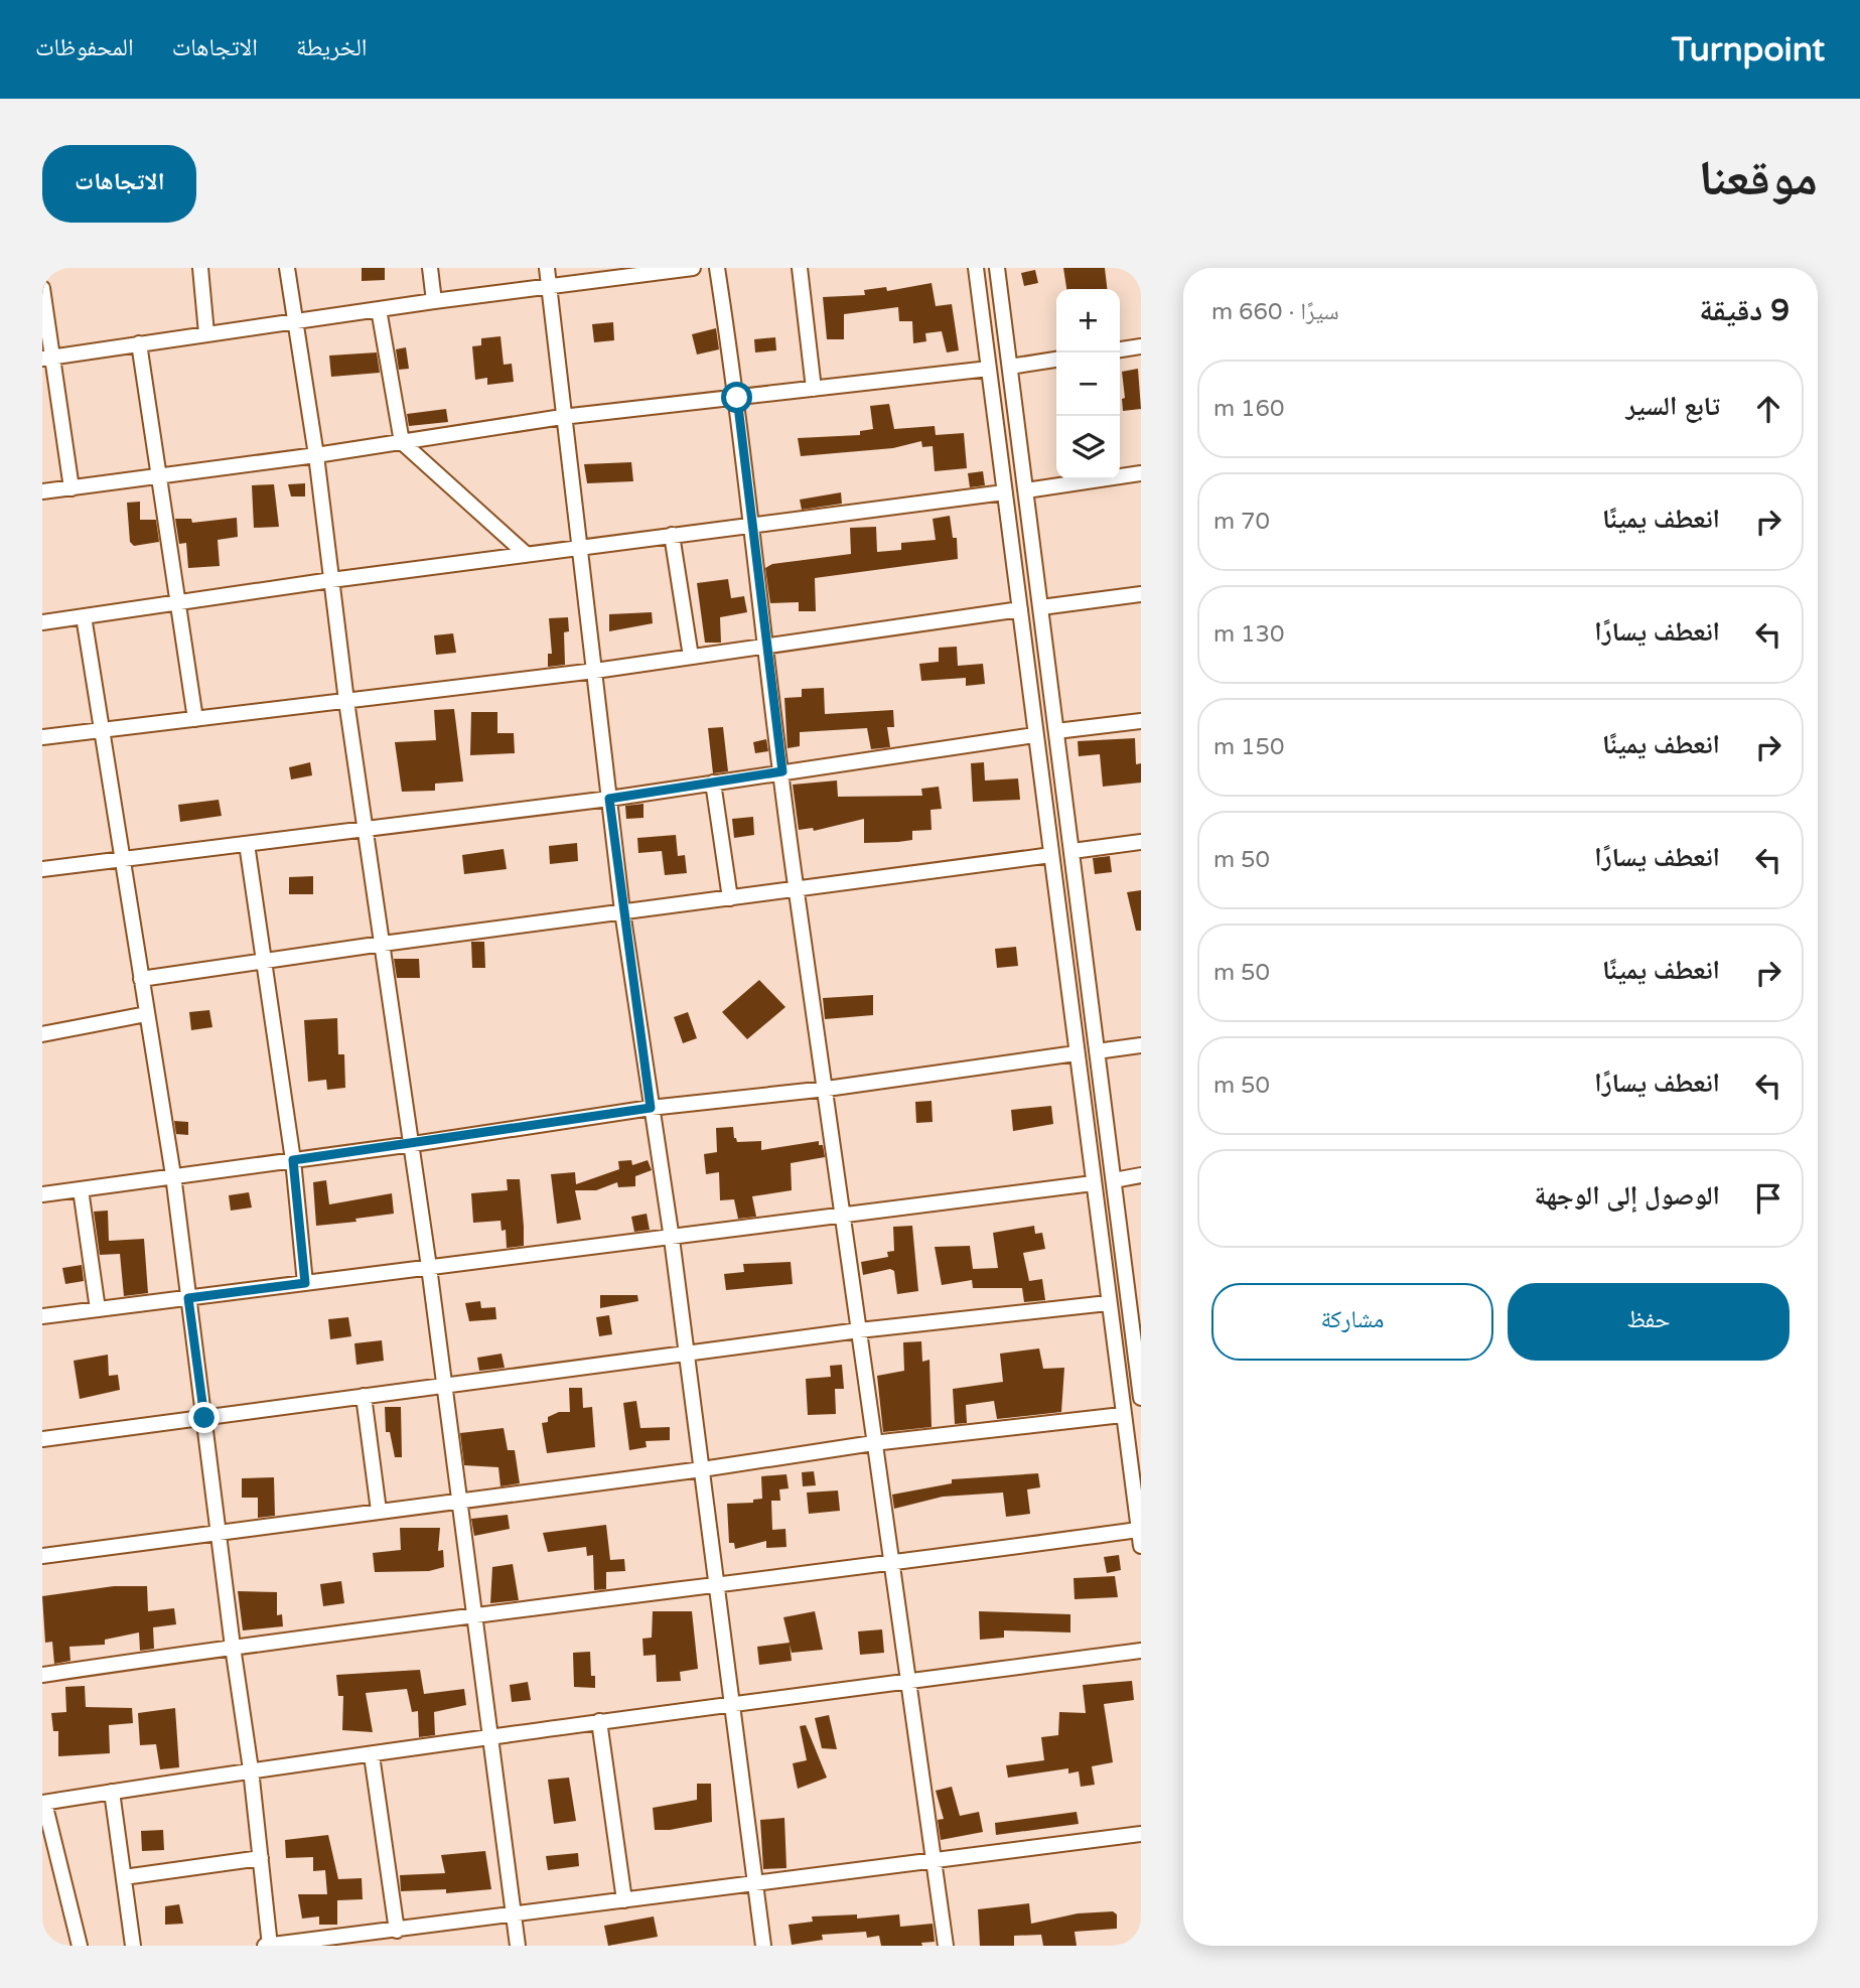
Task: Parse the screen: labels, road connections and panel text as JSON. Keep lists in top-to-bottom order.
{
  "page": {
    "header": "Turnpoint",
    "nav": ["الخريطة", "الاتجاهات", "المحفوظات"],
    "title": "موقعنا",
    "buttons": [
      "الاتجاهات",
      ["حفظ", "مشاركة"]
    ],
    "heading": ["9 دقيقة", "سيرًا · 660 m"],
    "map_buttons": ["+", "−"],
    "list": [
      ["تابع السير", "160 m"],
      ["انعطف يمينًا", "70 m"],
      ["انعطف يسارًا", "130 m"],
      ["انعطف يمينًا", "150 m"],
      ["انعطف يسارًا", "50 m"],
      ["انعطف يمينًا", "50 m"],
      ["انعطف يسارًا", "50 m"],
      "الوصول إلى الوجهة"
    ]
  }
}
